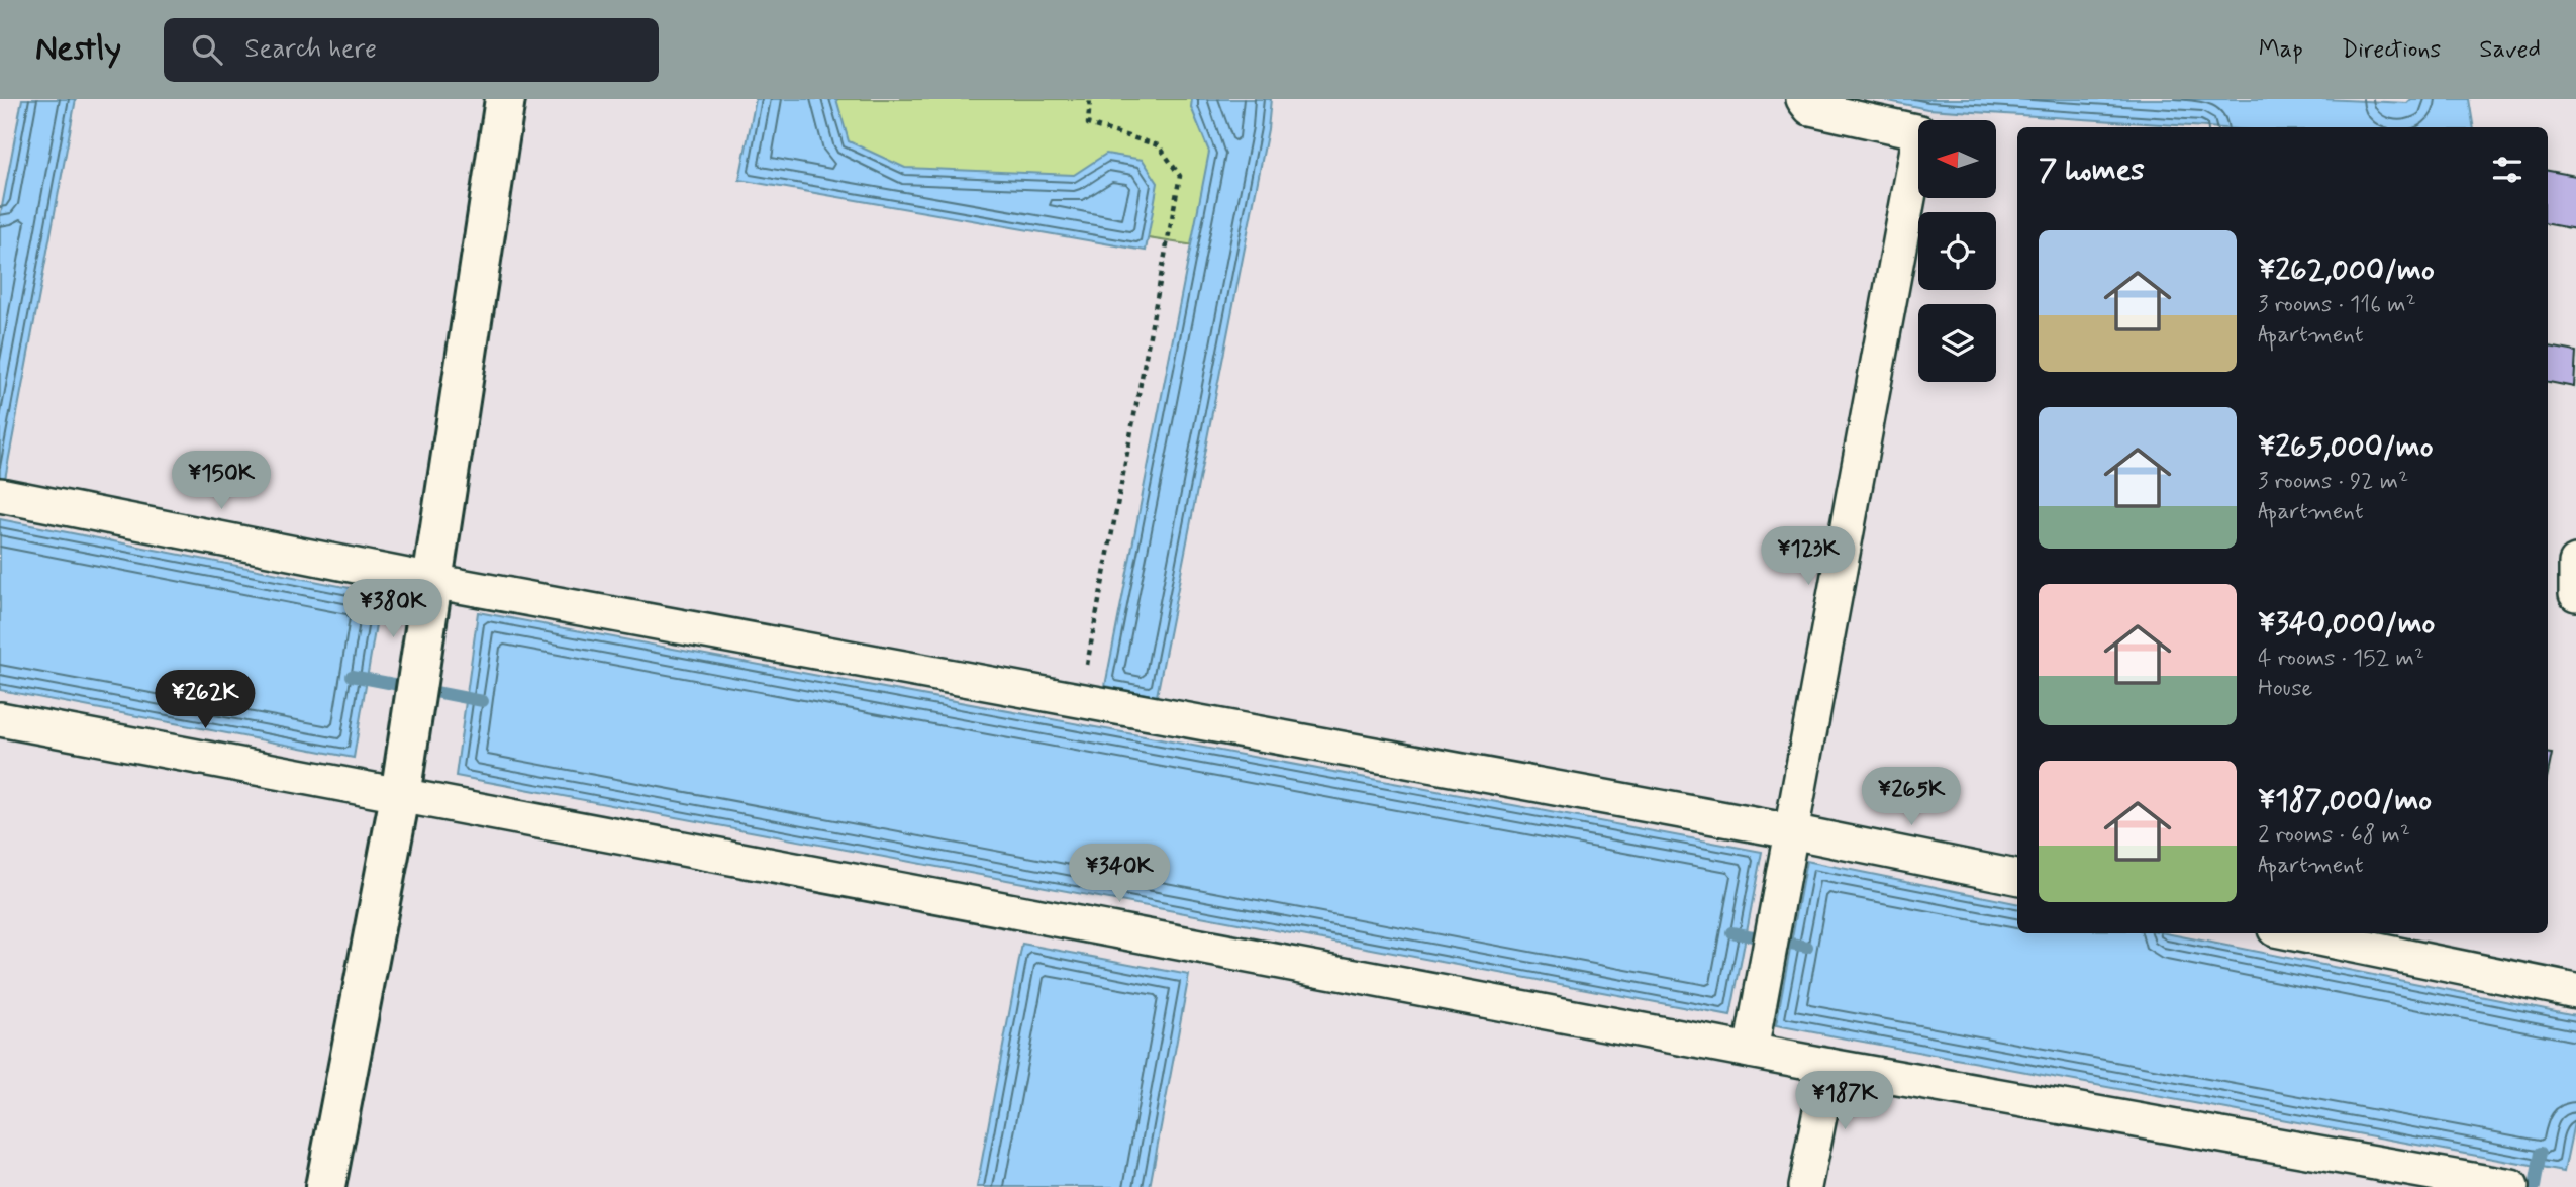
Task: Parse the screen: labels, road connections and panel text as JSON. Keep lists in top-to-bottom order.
{
  "north": "left",
  "page": {
    "header": "Nestly",
    "search": "Search here",
    "nav": ["Map", "Directions", "Saved"],
    "heading": "7 homes",
    "list": [
      {
        "name": "¥262,000/mo",
        "note": "3 rooms · 116 m² · Apartment"
      },
      {
        "name": "¥265,000/mo",
        "note": "3 rooms · 92 m² · Apartment"
      },
      {
        "name": "¥340,000/mo",
        "note": "4 rooms · 152 m² · House"
      },
      {
        "name": "¥187,000/mo",
        "note": "2 rooms · 68 m² · Apartment"
      }
    ],
    "price": [
      "¥150K",
      "¥123K",
      "¥380K",
      "¥262K",
      "¥265K",
      "¥340K",
      "¥187K"
    ]
  }
}
